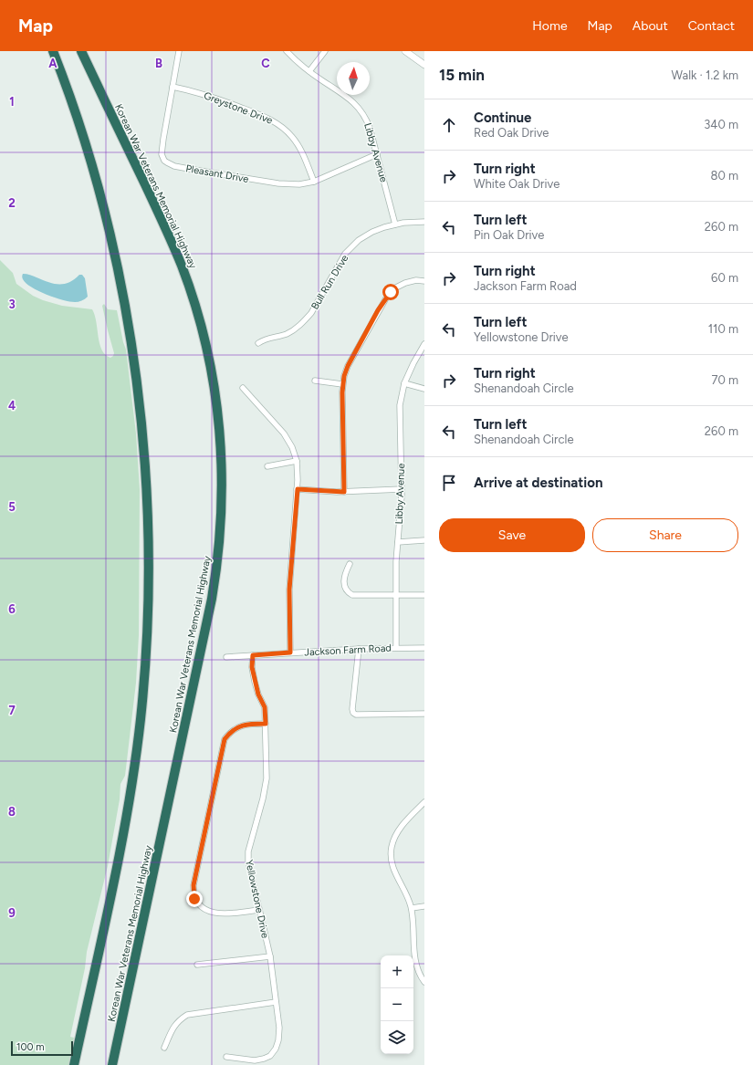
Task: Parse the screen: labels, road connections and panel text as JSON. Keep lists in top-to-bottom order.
{
  "streets": {
    "highway": ["Korean War Veterans Memorial Highway"],
    "street": [
      "Greystone Drive",
      "Libby Avenue",
      "Pleasant Drive",
      "Bull Run Drive",
      "Jackson Farm Road",
      "Yellowstone Drive"
    ]
  },
  "crossings": [
    ["Greystone Drive", "Pleasant Drive"],
    ["Libby Avenue", "Pleasant Drive"],
    ["Libby Avenue", "Bull Run Drive"],
    ["Libby Avenue", "Jackson Farm Road"],
    ["Jackson Farm Road", "Yellowstone Drive"]
  ],
  "scale_bar": "100 m",
  "north": "top",
  "page": {
    "header": "Map",
    "nav": [
      "Home",
      "Map",
      "About",
      "Contact"
    ],
    "heading": ["15 min", "Walk · 1.2 km"],
    "list": [
      ["Continue", "Red Oak Drive", "340 m"],
      ["Turn right", "White Oak Drive", "80 m"],
      ["Turn left", "Pin Oak Drive", "260 m"],
      ["Turn right", "Jackson Farm Road", "60 m"],
      ["Turn left", "Yellowstone Drive", "110 m"],
      ["Turn right", "Shenandoah Circle", "70 m"],
      ["Turn left", "Shenandoah Circle", "260 m"],
      "Arrive at destination"
    ],
    "buttons": ["Save", "Share"],
    "map_buttons": ["+", "−"],
    "scale": "100 m"
  },
  "grid": {
    "columns": ["A", "B", "C"],
    "rows": [
      "1",
      "2",
      "3",
      "4",
      "5",
      "6",
      "7",
      "8",
      "9"
    ]
  }
}
